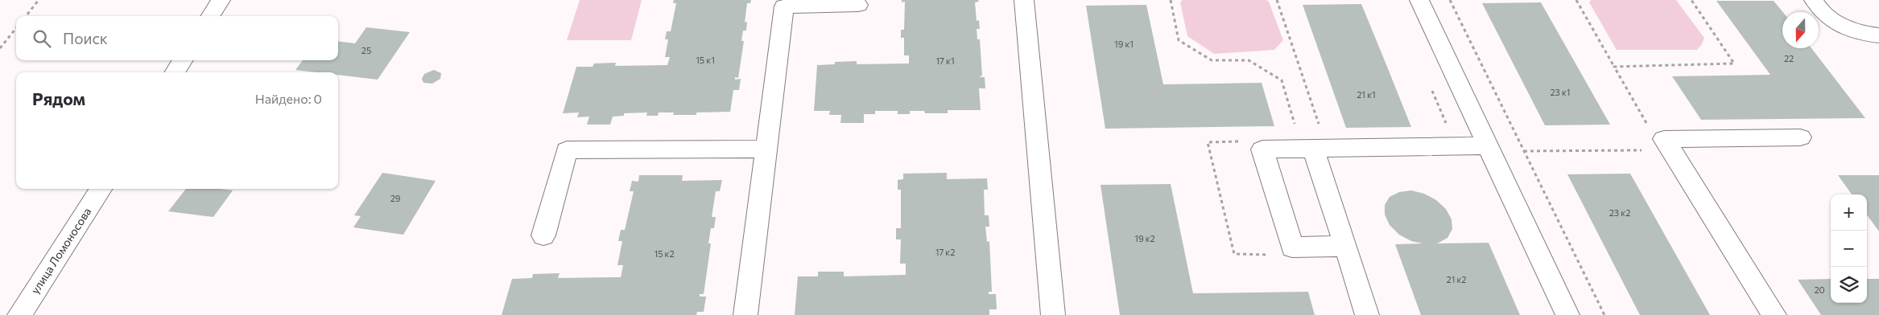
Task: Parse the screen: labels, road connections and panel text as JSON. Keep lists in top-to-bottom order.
{
  "streets": {
    "street": ["улица Ломоносова"]
  },
  "house_numbers": [
    "19 к1",
    "25",
    "22",
    "15 к1",
    "17 к1",
    "23 к1",
    "21 к1",
    "29",
    "23 к2",
    "19 к2",
    "17 к2",
    "15 к2",
    "21 к2",
    "20"
  ],
  "north": "bottom",
  "page": {
    "search": "Поиск",
    "heading": ["Рядом", "Найдено: 0"],
    "map_buttons": ["+", "−"]
  }
}
